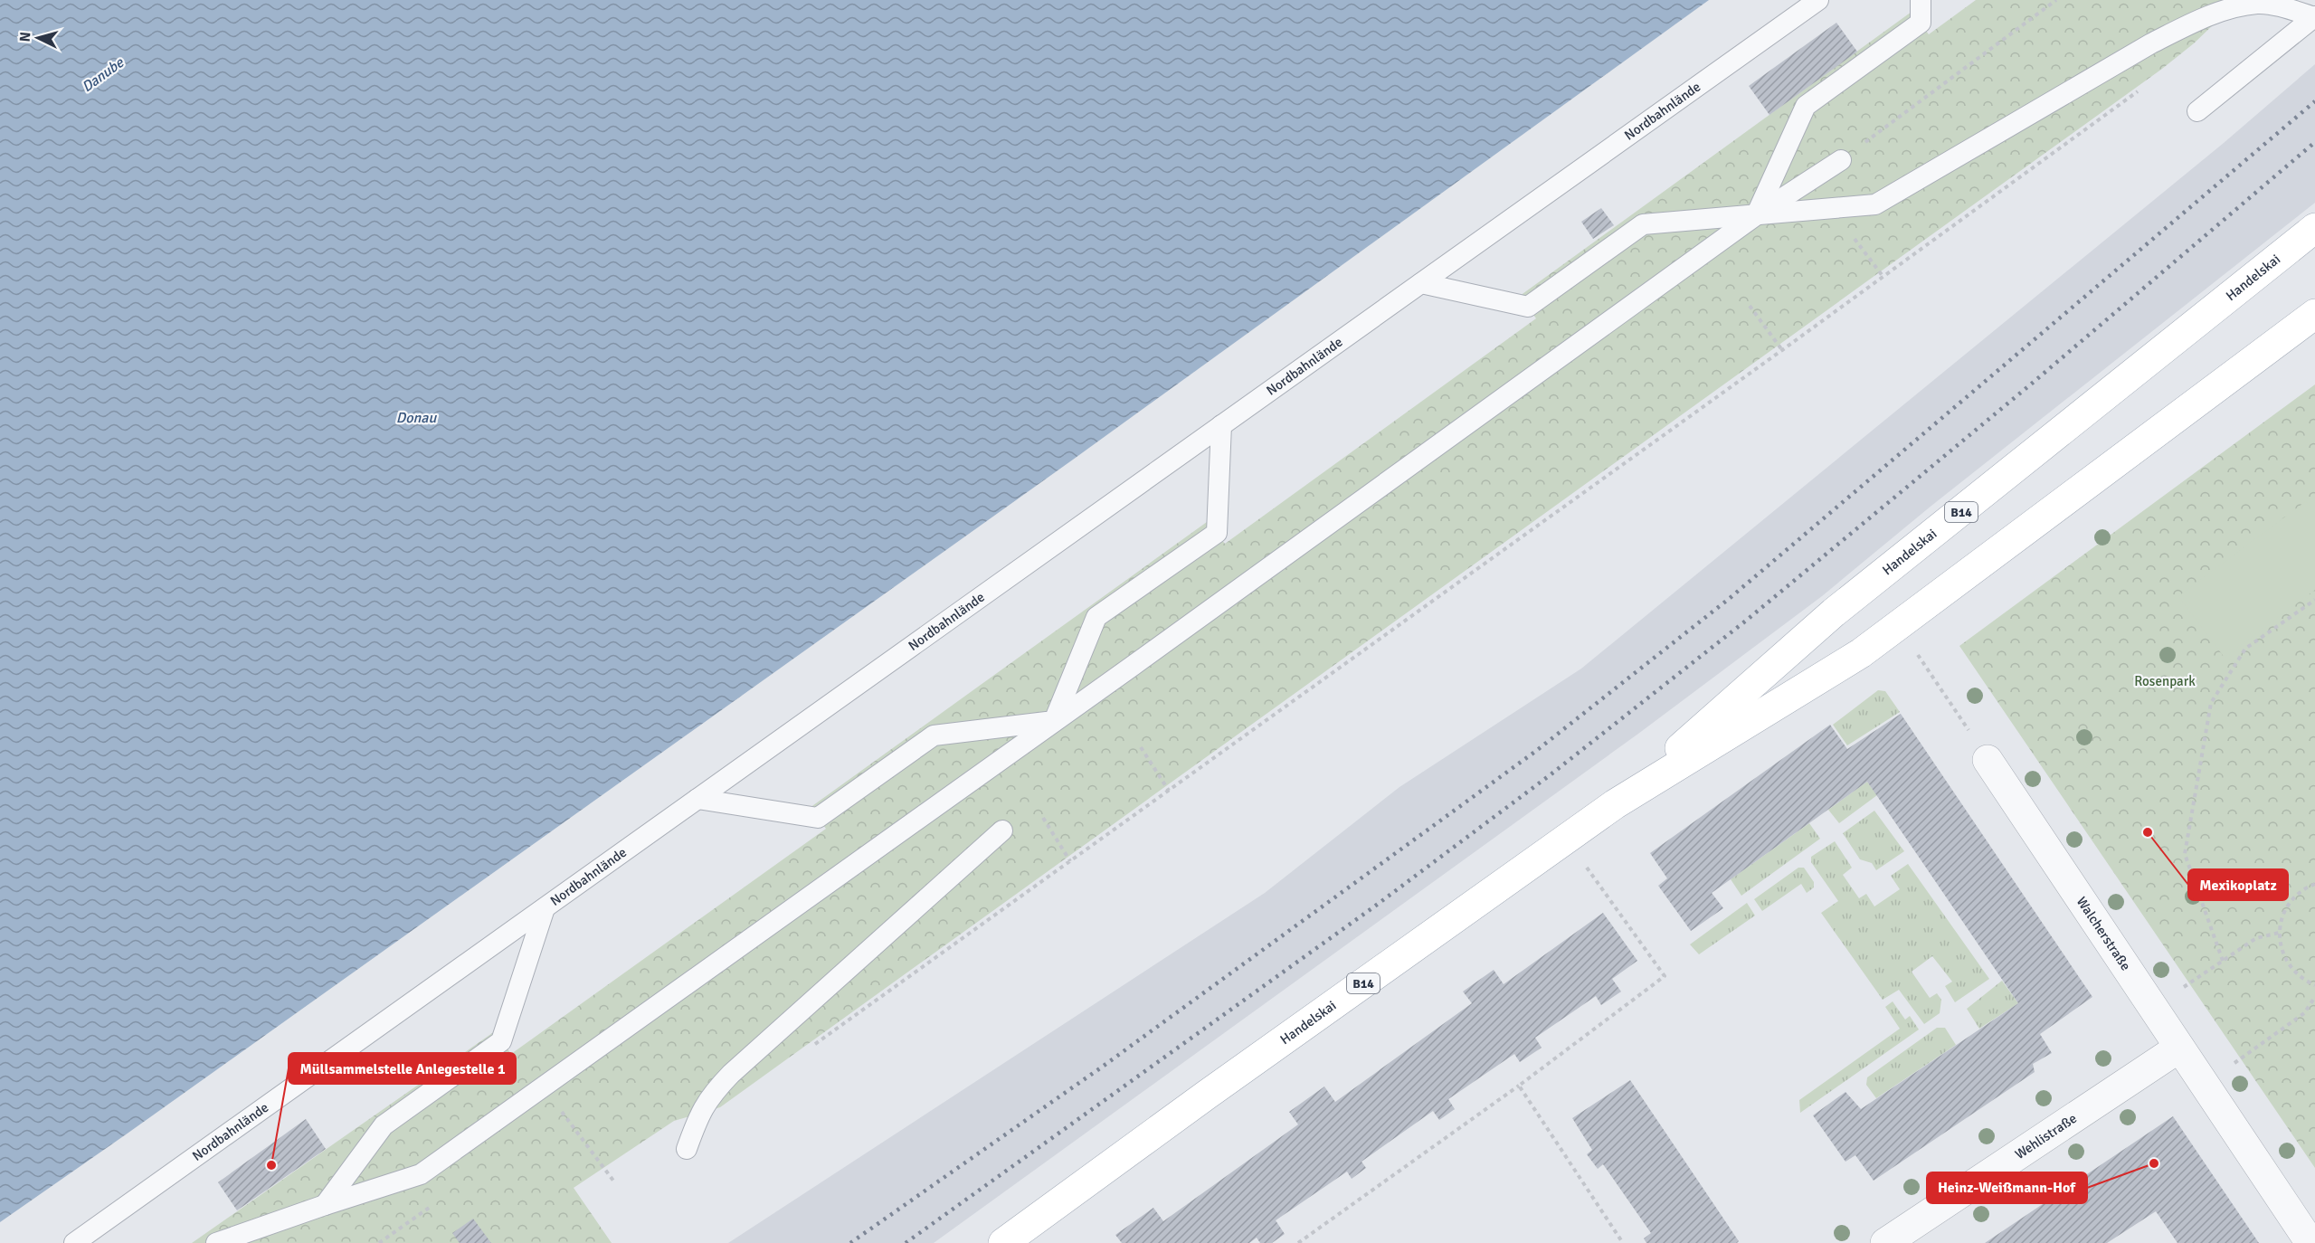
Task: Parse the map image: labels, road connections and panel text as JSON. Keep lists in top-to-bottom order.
{
  "streets": {
    "main road": ["Handelskai", "B14"],
    "street": ["Walcherstraße", "Wehlistraße"],
    "lane": ["Nordbahnlände"]
  },
  "crossings": [
    ["Walcherstraße", "Wehlistraße"]
  ],
  "water": ["Danube", "Donau"],
  "parks": ["Rosenpark"],
  "places": ["Mexikoplatz", "Heinz-Weißmann-Hof", "Müllsammelstelle Anlegestelle 1"],
  "north": "left"
}
